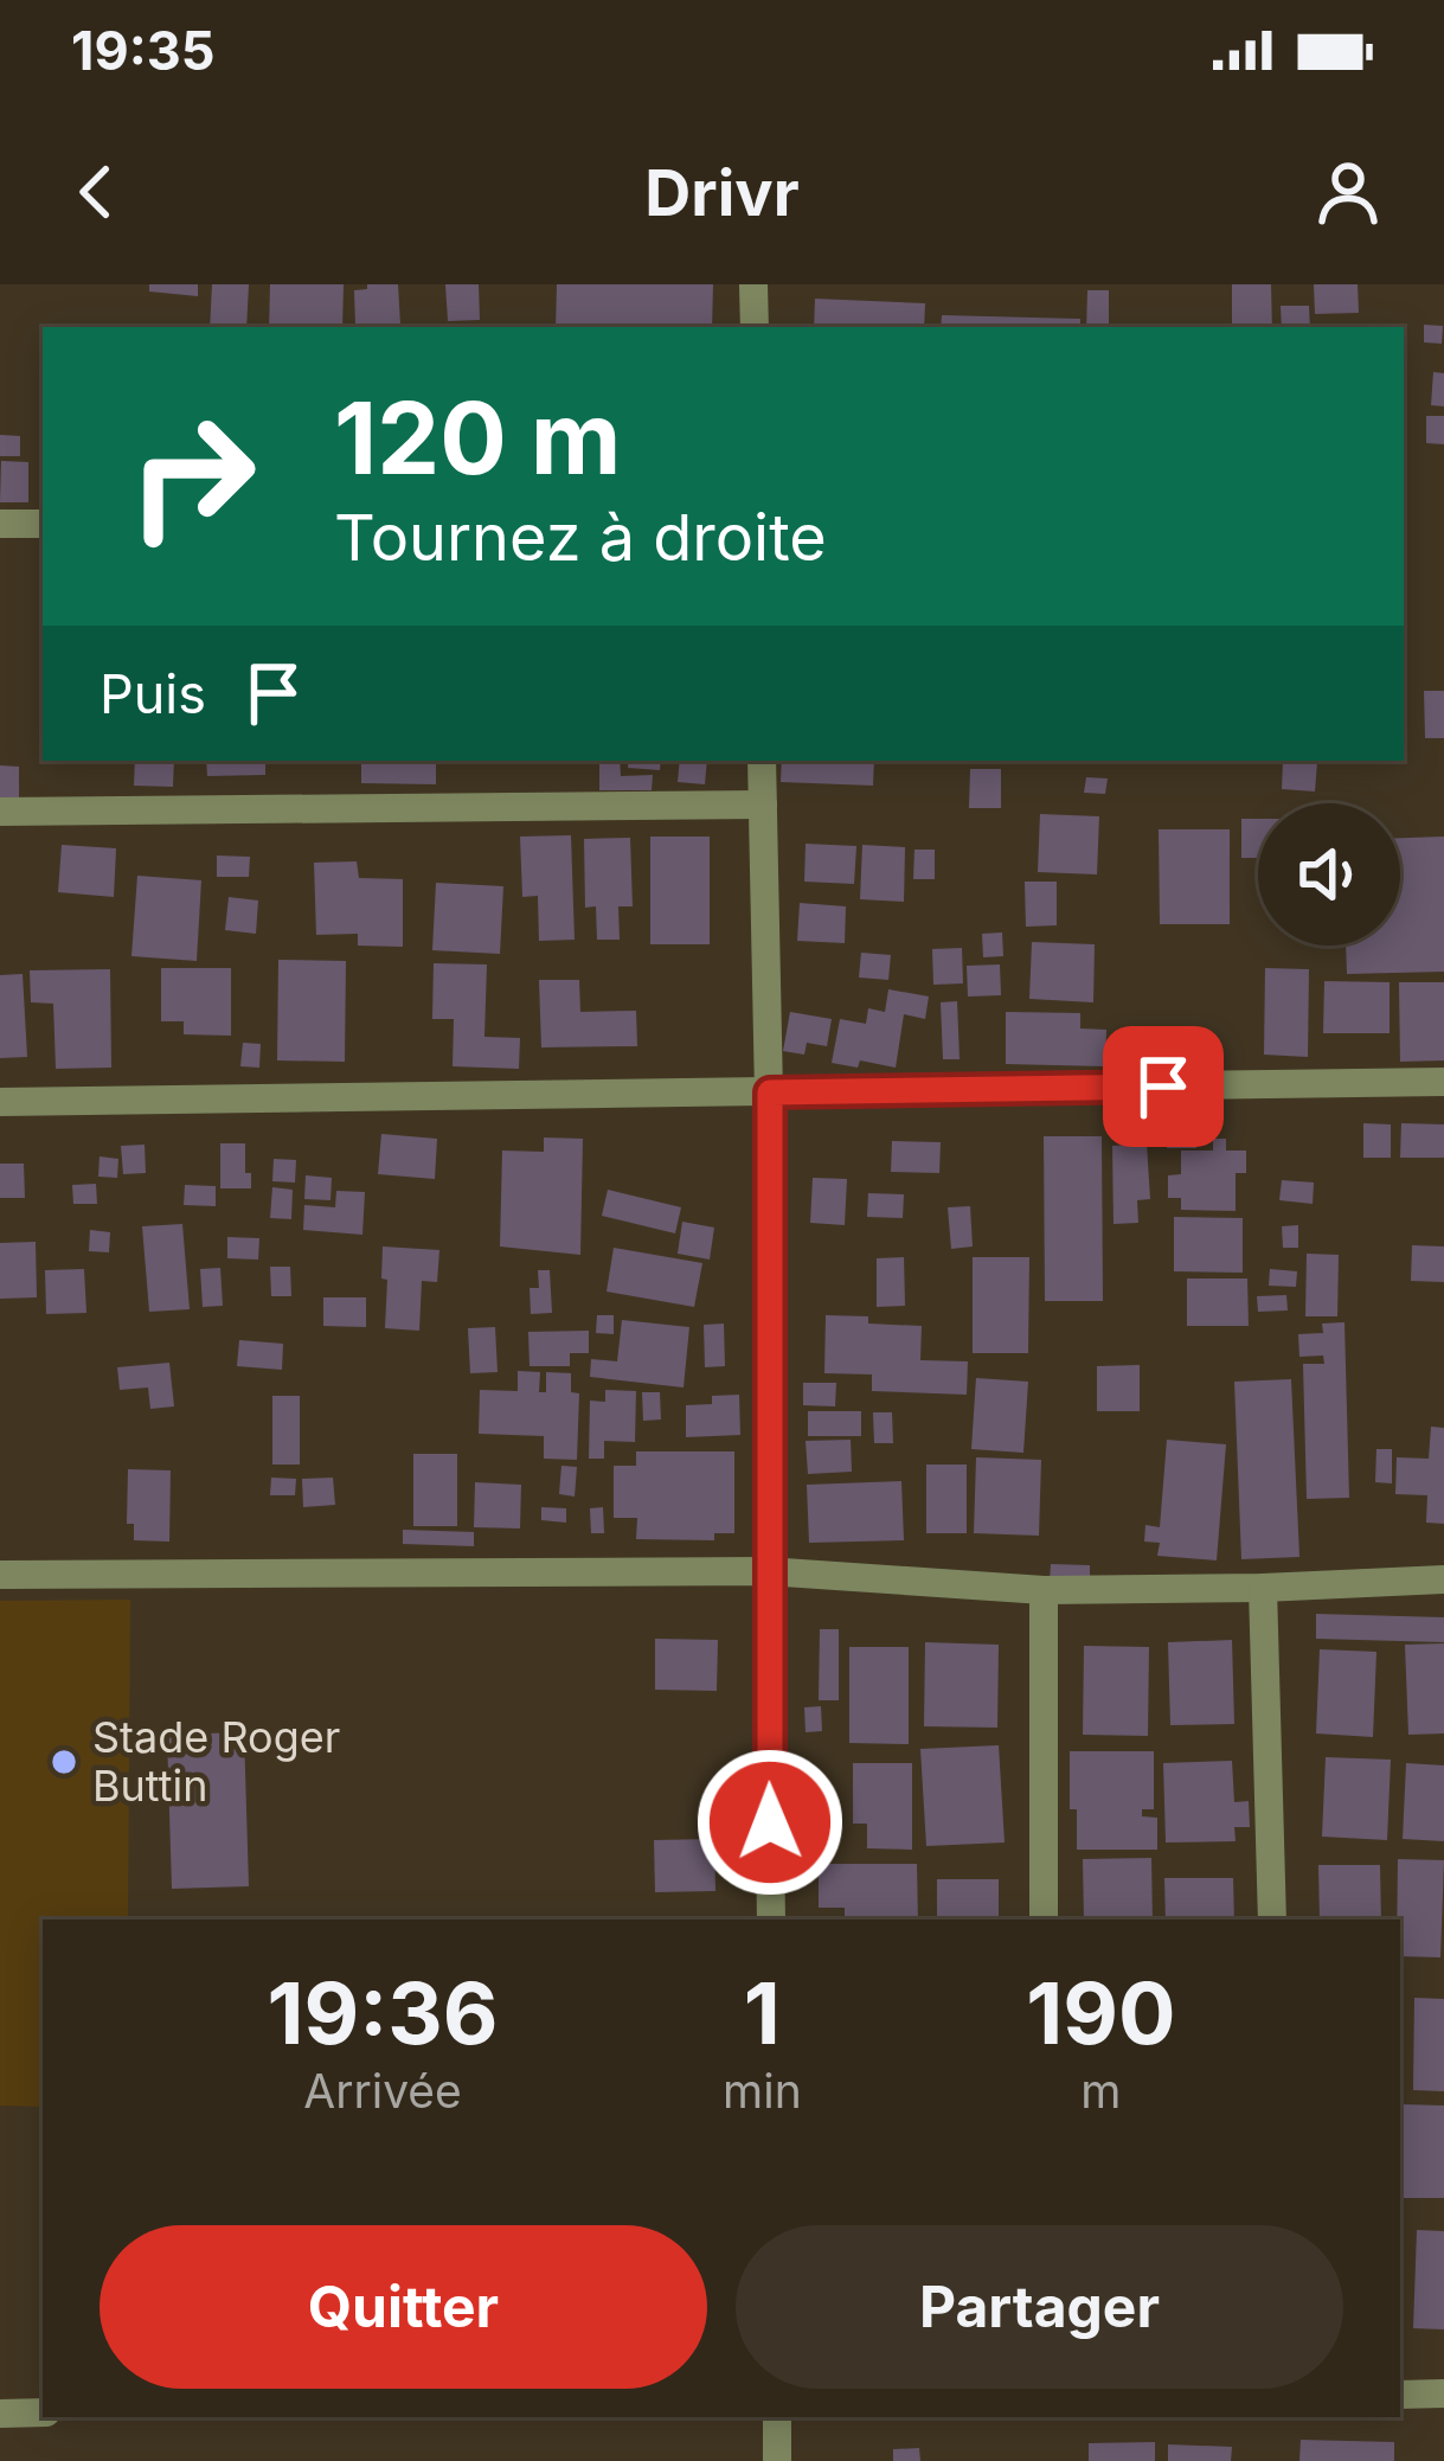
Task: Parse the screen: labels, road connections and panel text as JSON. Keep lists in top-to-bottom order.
{
  "places": ["Stade Roger Buttin"],
  "page": {
    "status": "19:35",
    "header": "Drivr",
    "turn": ["120 m", "Tournez à droite"],
    "then": "Puis",
    "eta": [
      "19:36",
      "Arrivée",
      "1",
      "min",
      "190",
      "m"
    ],
    "buttons": ["Quitter", "Partager"]
  }
}
